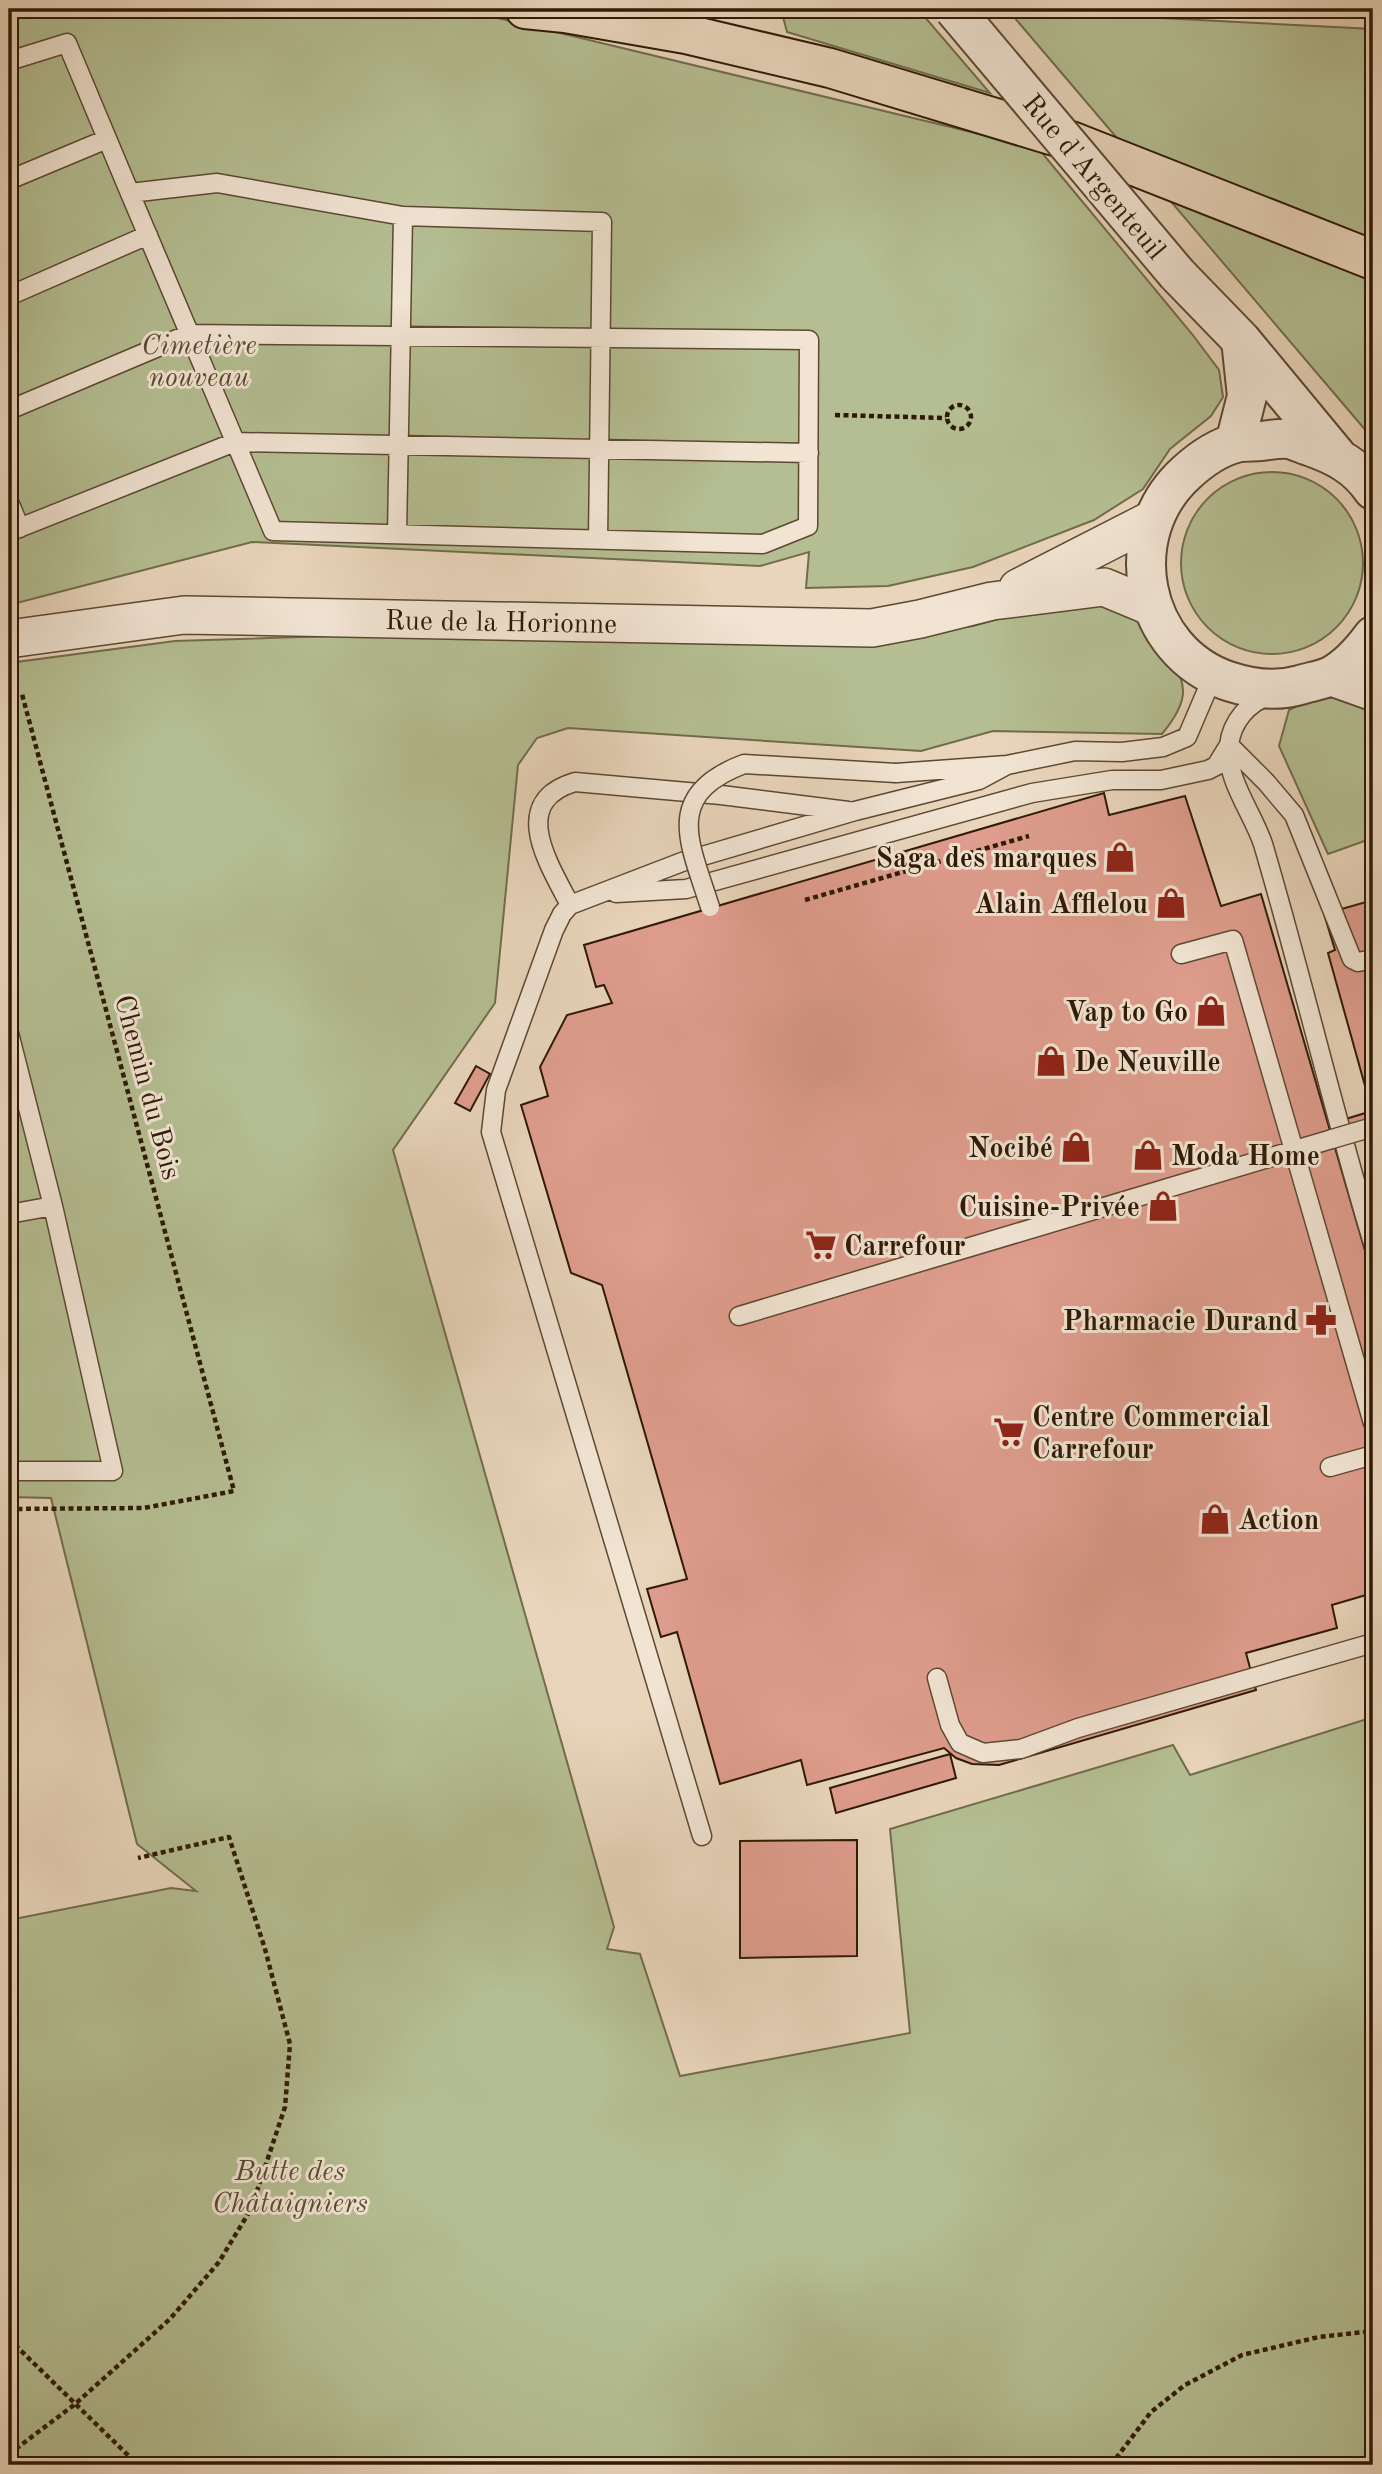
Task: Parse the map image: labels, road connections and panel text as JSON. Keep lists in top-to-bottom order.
{
  "streets": {
    "street": ["Rue d'Argenteuil", "Rue de la Horionne"],
    "path": ["Chemin du Bois"]
  },
  "parks": ["Cimetière nouveau", "Butte des Châtaigniers"],
  "places": {
    "shop": [
      "Saga des marques",
      "Alain Afflelou",
      "Vap to Go",
      "De Neuville",
      "Nocibé",
      "Moda Home",
      "Cuisine-Privée",
      "Action"
    ],
    "supermarket": ["Carrefour", "Centre Commercial Carrefour"],
    "pharmacy": ["Pharmacie Durand"]
  }
}
